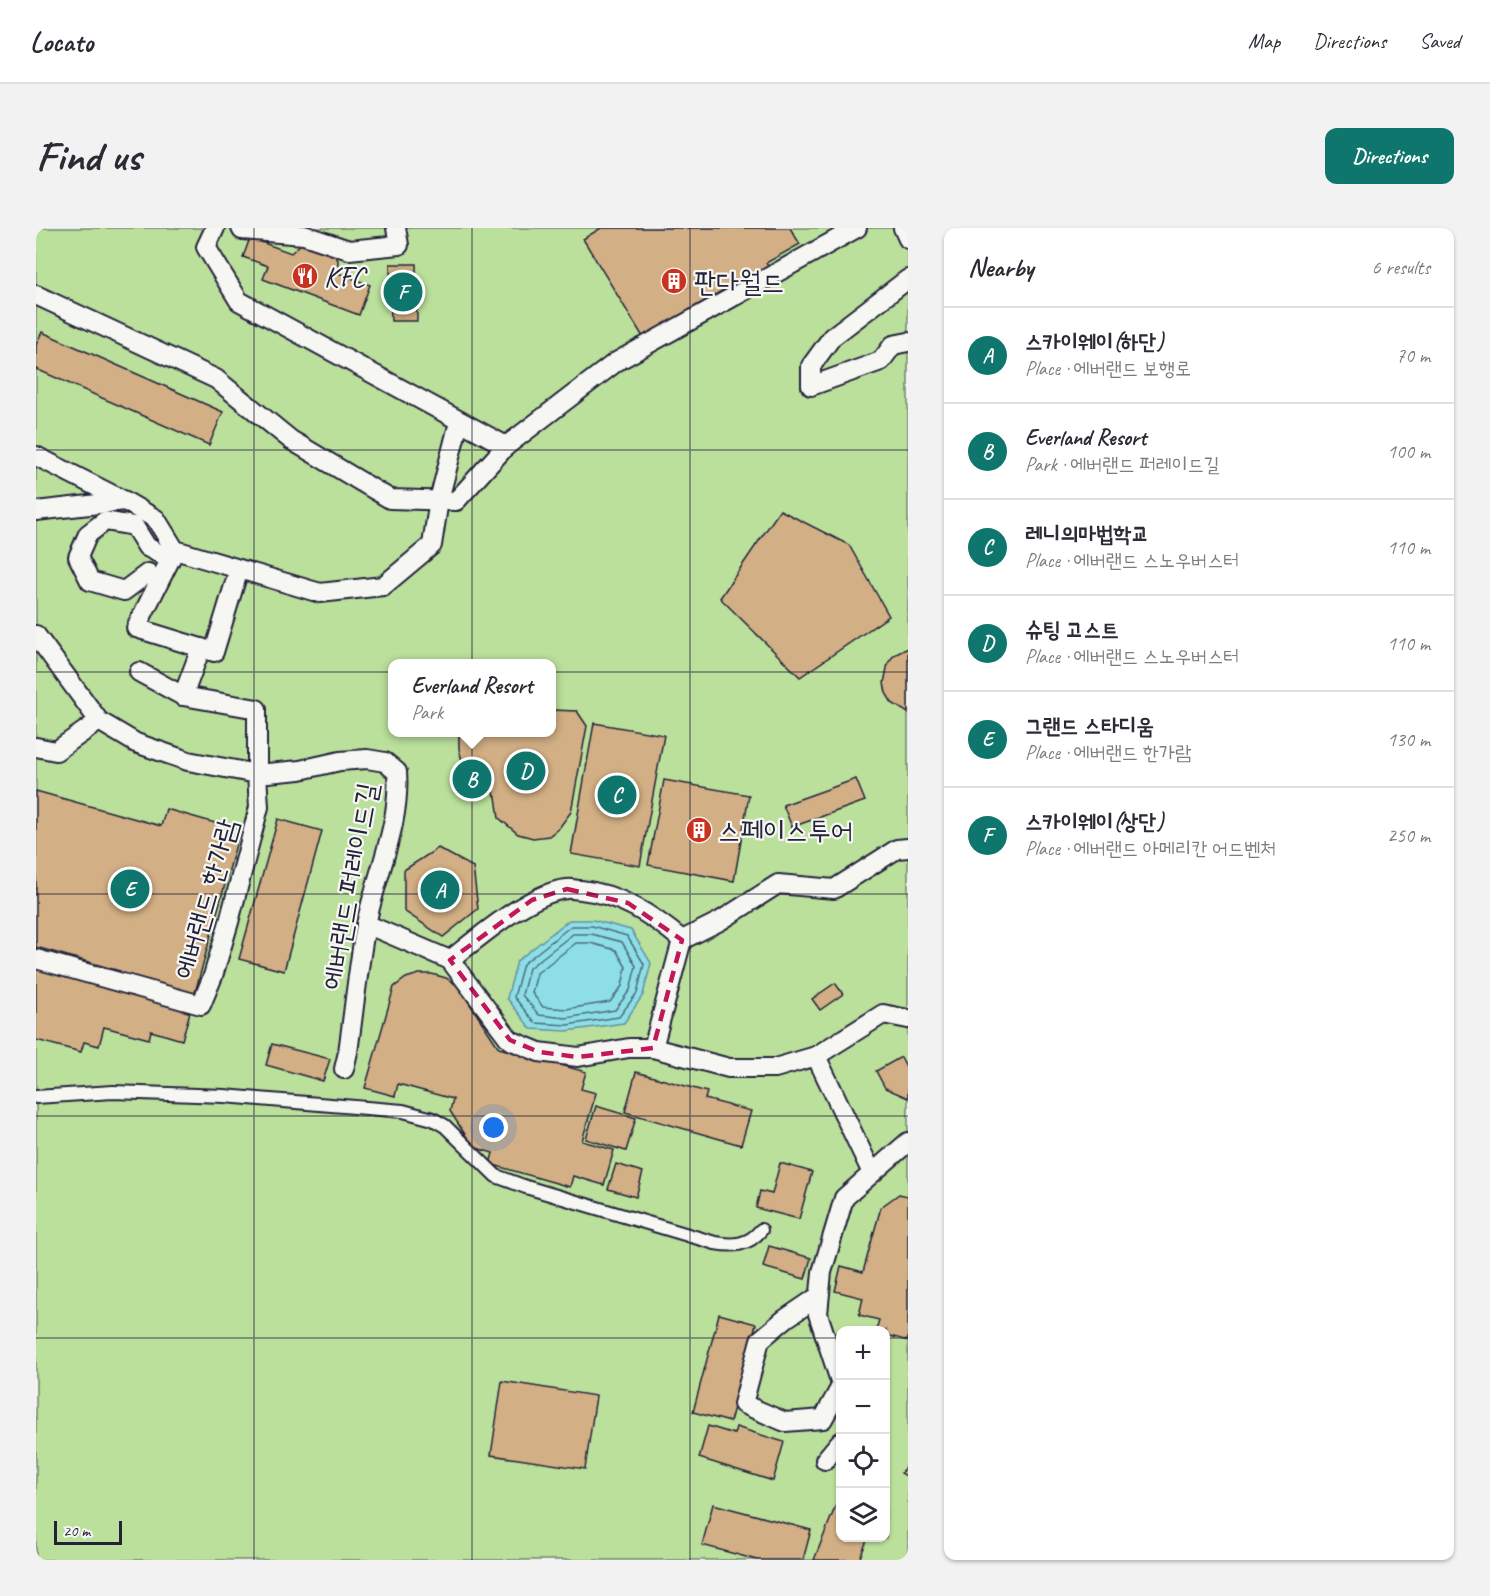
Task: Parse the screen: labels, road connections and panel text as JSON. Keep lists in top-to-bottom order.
{
  "streets": {
    "street": ["에버랜드 퍼레이드길", "에버랜드 한가람"]
  },
  "crossings": [
    ["에버랜드 퍼레이드길", "에버랜드 한가람"]
  ],
  "places": {
    "restaurant": ["KFC"],
    "building": ["판다월드", "스페이스투어"]
  },
  "scale_bar": "20 m",
  "page": {
    "header": "Locato",
    "nav": ["Map", "Directions", "Saved"],
    "buttons": "Directions",
    "title": "Find us",
    "heading": ["Nearby", "6 results"],
    "pins": [
      "F",
      "D",
      "B",
      "C",
      "E",
      "A"
    ],
    "list": [
      {
        "mark": "A",
        "name": "스카이웨이(하단)",
        "note": "Place · 에버랜드 보행로",
        "value": "70 m"
      },
      {
        "mark": "B",
        "name": "Everland Resort",
        "note": "Park · 에버랜드 퍼레이드길",
        "value": "100 m"
      },
      {
        "mark": "C",
        "name": "레니의마법학교",
        "note": "Place · 에버랜드 스노우버스터",
        "value": "110 m"
      },
      {
        "mark": "D",
        "name": "슈팅 고스트",
        "note": "Place · 에버랜드 스노우버스터",
        "value": "110 m"
      },
      {
        "mark": "E",
        "name": "그랜드 스타디움",
        "note": "Place · 에버랜드 한가람",
        "value": "130 m"
      },
      {
        "mark": "F",
        "name": "스카이웨이(상단)",
        "note": "Place · 에버랜드 아메리칸 어드벤처",
        "value": "250 m"
      }
    ],
    "popup": ["Everland Resort", "Park"],
    "map_buttons": ["+", "−"],
    "scale": "20 m"
  }
}
